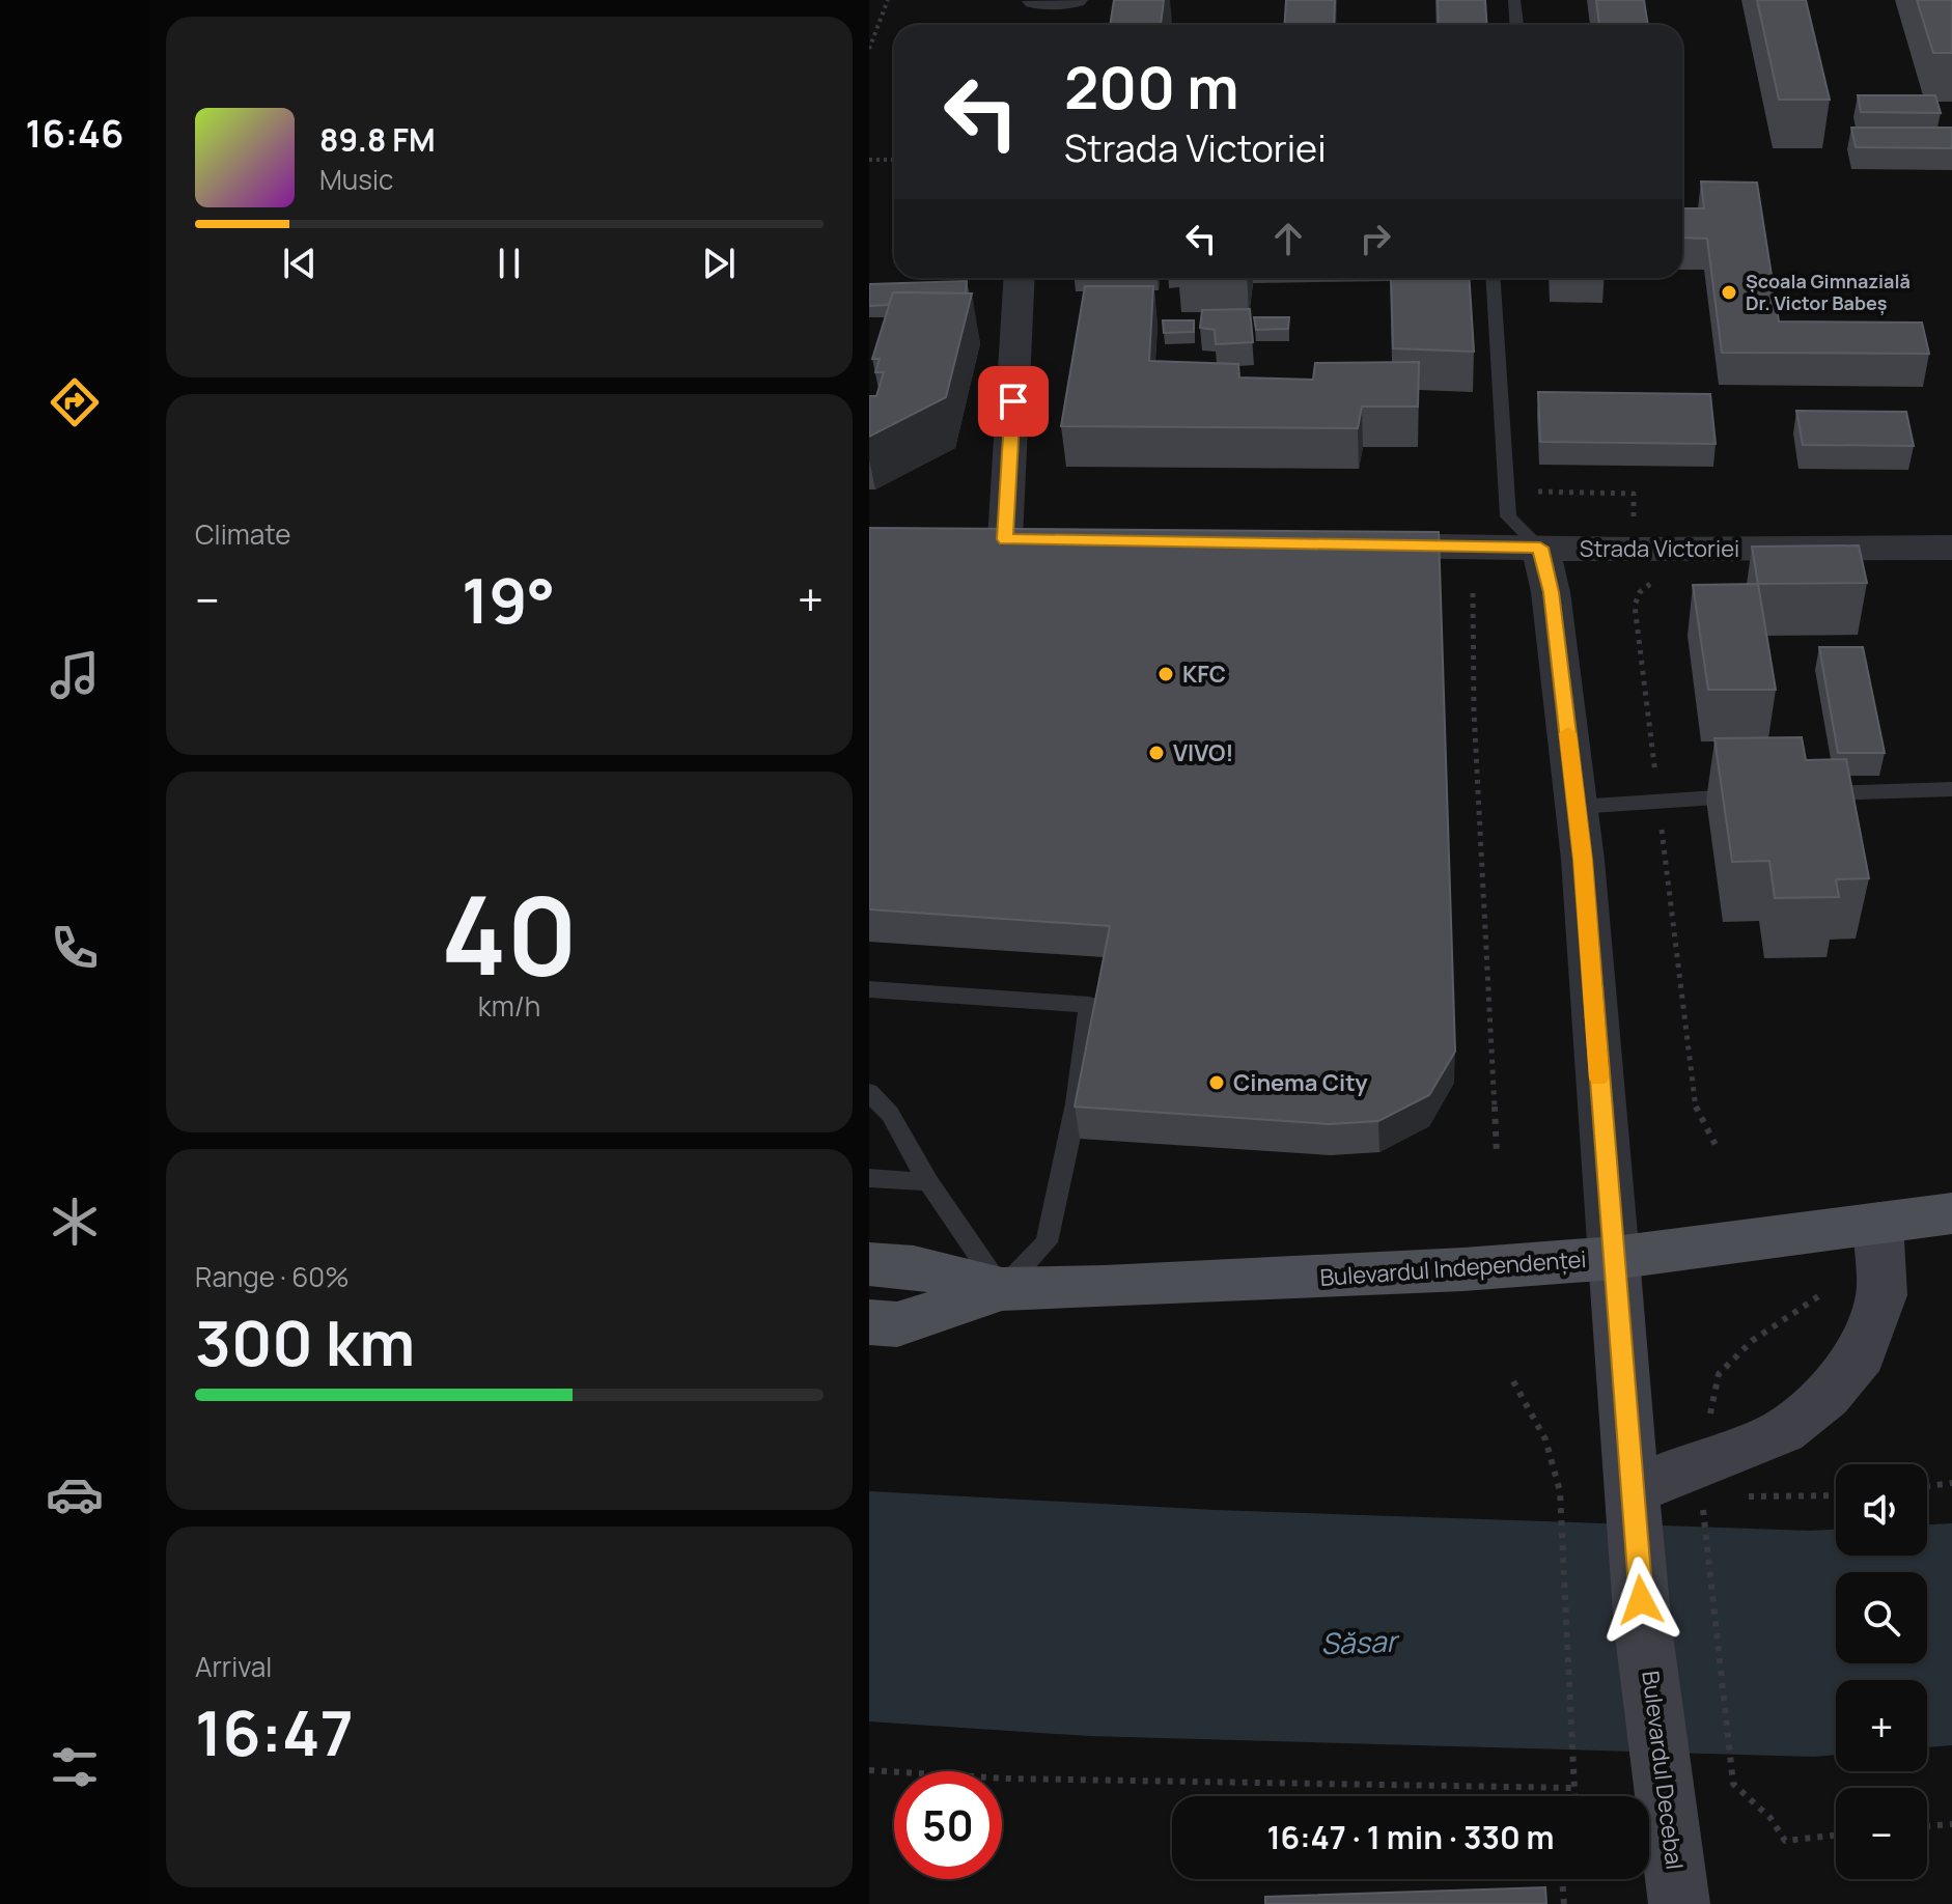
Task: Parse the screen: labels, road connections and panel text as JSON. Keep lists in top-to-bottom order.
{
  "streets": {
    "main road": ["Bulevardul Independenței", "Bulevardul Decebal"],
    "street": ["Strada Victoriei"]
  },
  "crossings": [
    ["Strada Victoriei", "Bulevardul Decebal"],
    ["Bulevardul Independenței", "Bulevardul Decebal"]
  ],
  "water": ["Săsar"],
  "places": [
    "Școala Gimnazială Dr. Victor Babeș",
    "KFC",
    "VIVO!",
    "Cinema City"
  ],
  "page": {
    "tabs": "16:46",
    "turn": ["200 m", "Strada Victoriei"],
    "song": ["89.8 FM", "Music"],
    "tile": [
      "Climate",
      ["40", "km/h"],
      ["Range · 60%", "300 km"],
      ["Arrival", "16:47"]
    ],
    "heat": ["−", "19°", "+"],
    "map_buttons": ["+", "−"],
    "limit": "50",
    "trip": "16:47 · 1 min · 330 m"
  }
}
